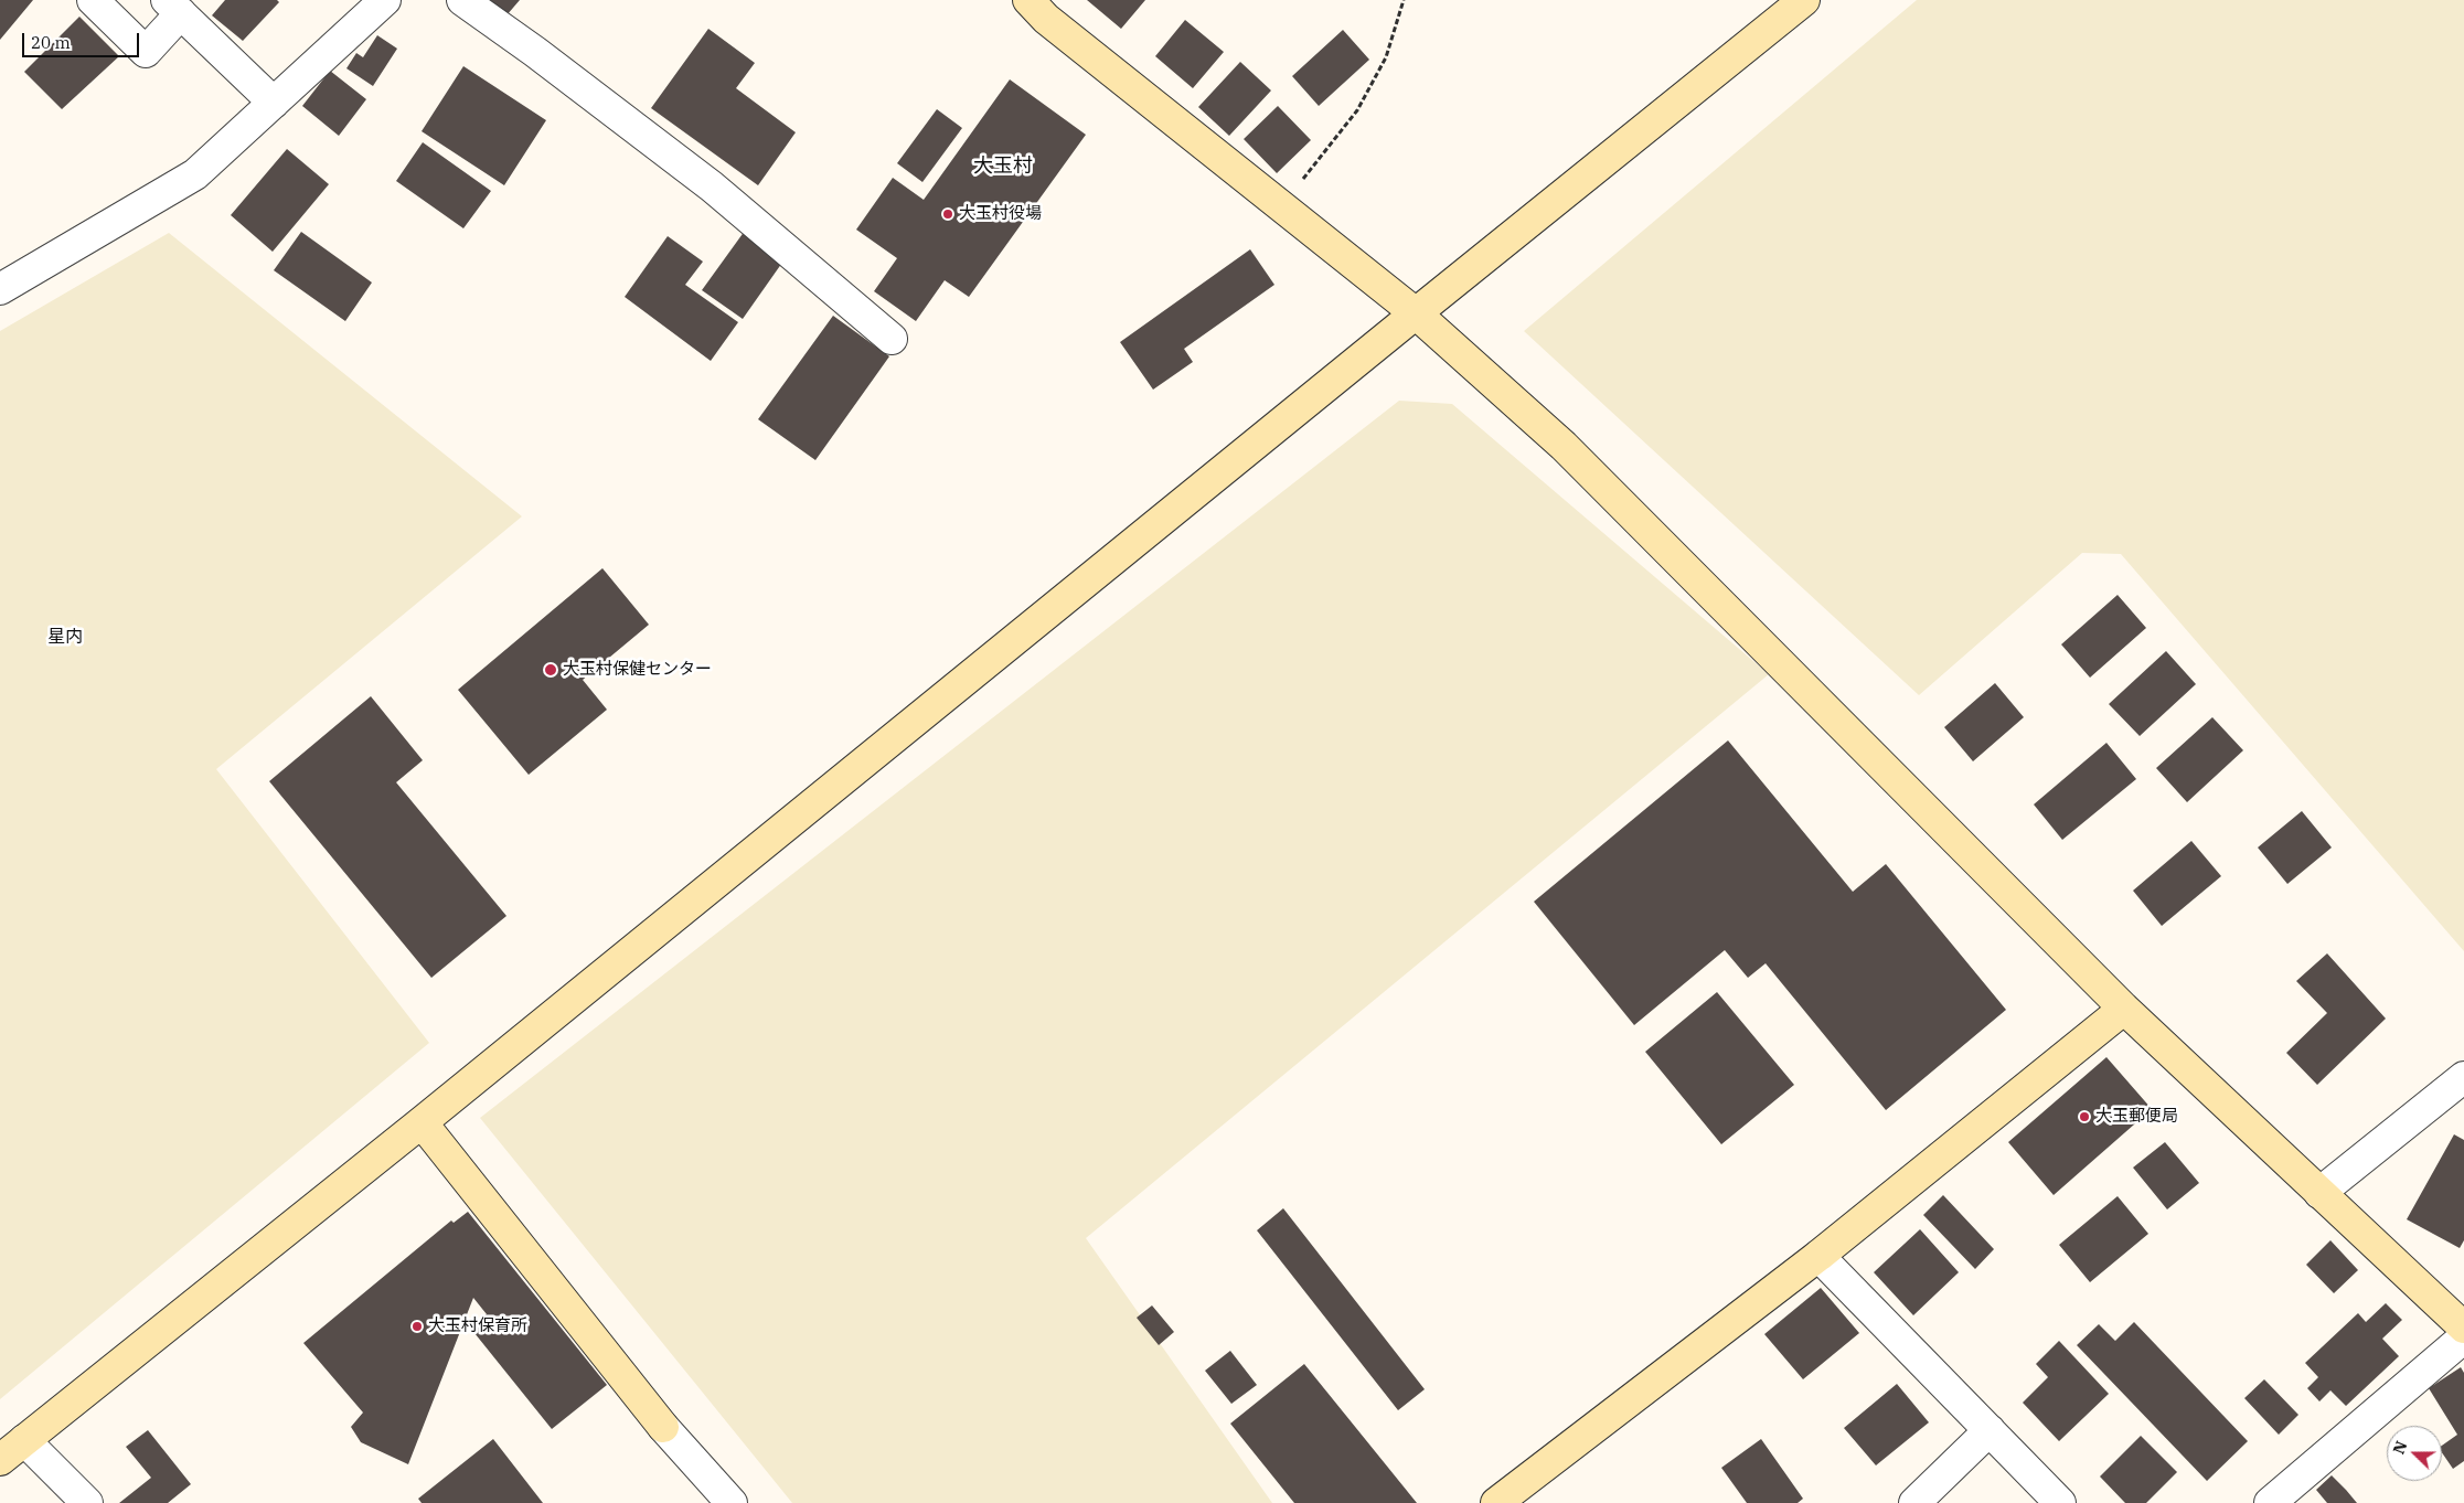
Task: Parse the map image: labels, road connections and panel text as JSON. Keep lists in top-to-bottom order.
{
  "districts": ["大玉村", "星内"],
  "places": [
    "大玉村役場",
    "大玉村保健センター",
    "大玉郵便局",
    "大玉村保育所"
  ],
  "scale_bar": "20 m",
  "north": "left"
}
